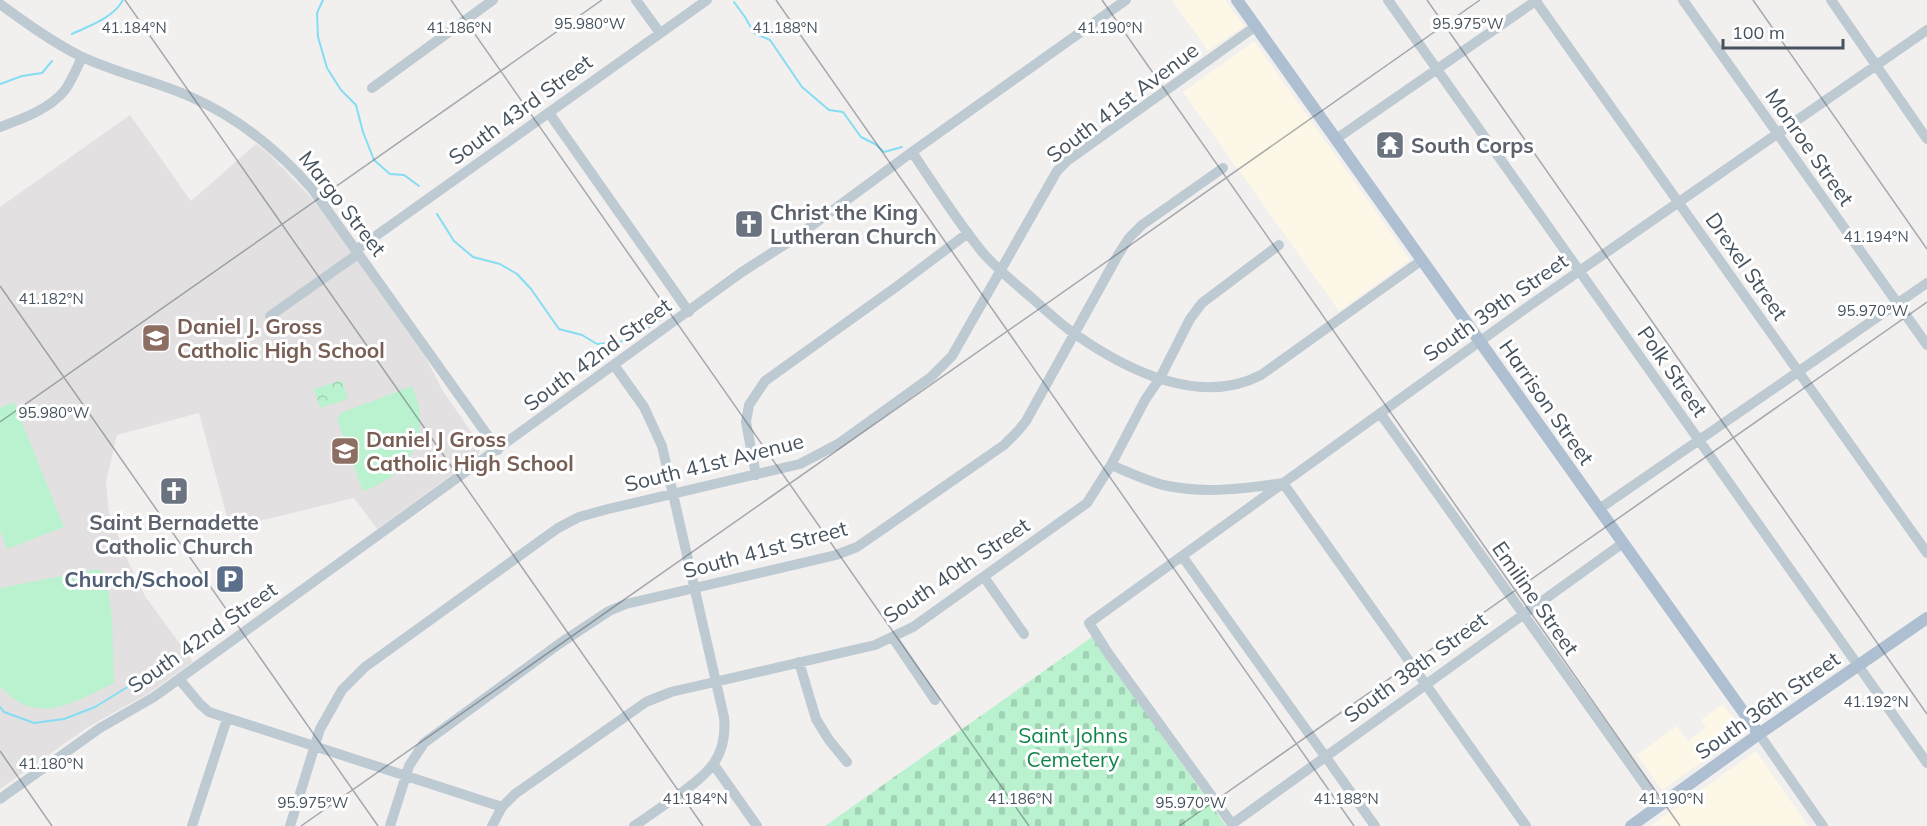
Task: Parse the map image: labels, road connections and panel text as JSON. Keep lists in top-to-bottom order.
{
  "streets": {
    "main road": ["Harrison Street", "South 36th Street"],
    "street": [
      "South 41st Avenue",
      "South 43rd Street",
      "Monroe Street",
      "Margo Street",
      "Drexel Street",
      "South 39th Street",
      "South 42nd Street",
      "Polk Street",
      "South 41st Street",
      "South 40th Street",
      "Emiline Street",
      "South 38th Street"
    ]
  },
  "crossings": [
    ["South 41st Avenue", "Harrison Street"],
    ["South 43rd Street", "Margo Street"],
    ["Monroe Street", "South 39th Street"],
    ["Margo Street", "South 42nd Street"],
    ["Drexel Street", "South 39th Street"],
    ["South 39th Street", "Polk Street"],
    ["South 39th Street", "Harrison Street"],
    ["South 39th Street", "Emiline Street"],
    ["South 39th Street", "South 38th Street"],
    ["Polk Street", "South 36th Street"],
    ["Harrison Street", "South 38th Street"],
    ["Harrison Street", "South 36th Street"],
    ["Emiline Street", "South 38th Street"],
    ["Emiline Street", "South 36th Street"]
  ],
  "parks": ["Saint Johns Cemetery"],
  "places": {
    "temple": ["South Corps"],
    "church": ["Christ the King Lutheran Church", "Saint Bernadette Catholic Church"],
    "school or university": ["Daniel J. Gross Catholic High School", "Daniel J Gross Catholic High School"],
    "parking": ["Church/School"]
  },
  "scale_bar": "100 m",
  "coordinates": [
    "95.975°W",
    "95.980°W",
    "41.184°N",
    "41.186°N",
    "41.188°N",
    "41.190°N",
    "41.194°N",
    "41.182°N",
    "95.970°W",
    "41.192°N",
    "41.180°N"
  ]
}
